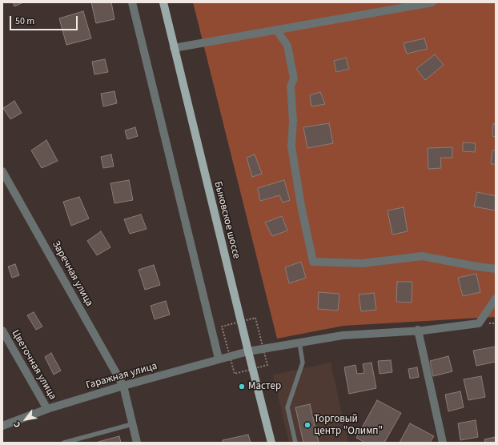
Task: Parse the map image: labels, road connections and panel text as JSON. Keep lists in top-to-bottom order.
{
  "streets": {
    "main road": ["Быковское шоссе"],
    "street": ["Заречная улица", "Цветочная улица", "Гаражная улица"]
  },
  "crossings": [
    ["Быковское шоссе", "Гаражная улица"],
    ["Заречная улица", "Гаражная улица"],
    ["Цветочная улица", "Гаражная улица"]
  ],
  "places": ["Мастер", "Торговый центр \"Олимп\""],
  "scale_bar": "50 m",
  "north": "bottom left"
}
